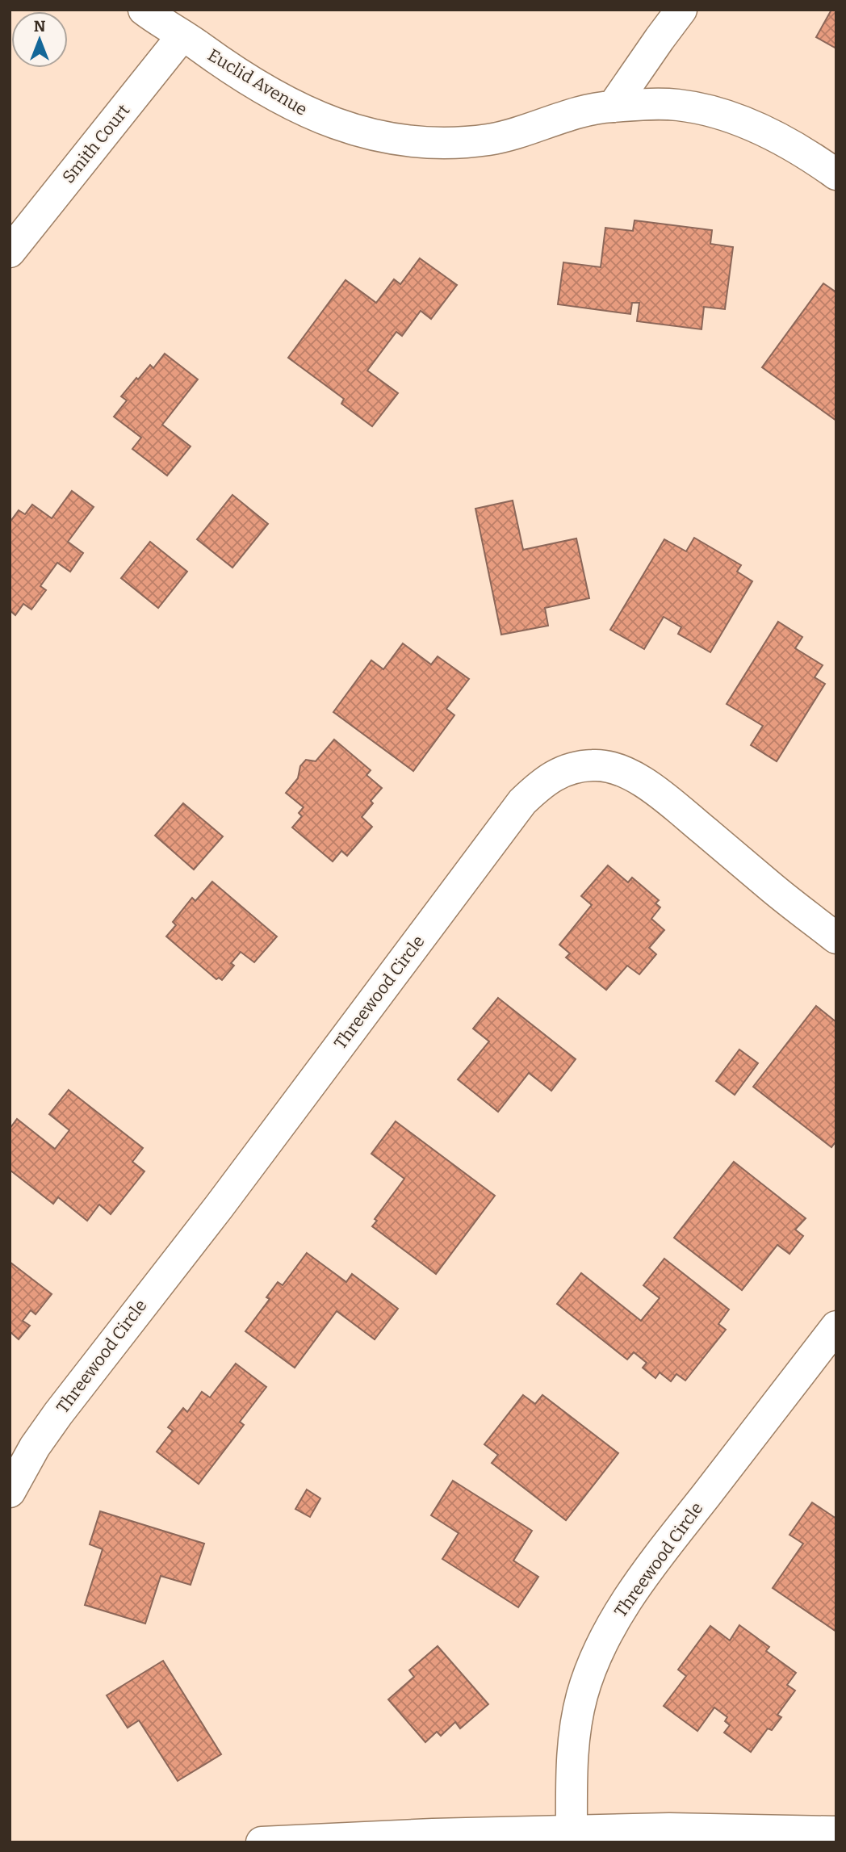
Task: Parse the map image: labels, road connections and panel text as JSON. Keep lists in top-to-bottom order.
{
  "streets": {
    "street": ["Euclid Avenue", "Smith Court", "Threewood Circle"]
  },
  "crossings": [
    ["Euclid Avenue", "Smith Court"]
  ],
  "north": "top"
}
